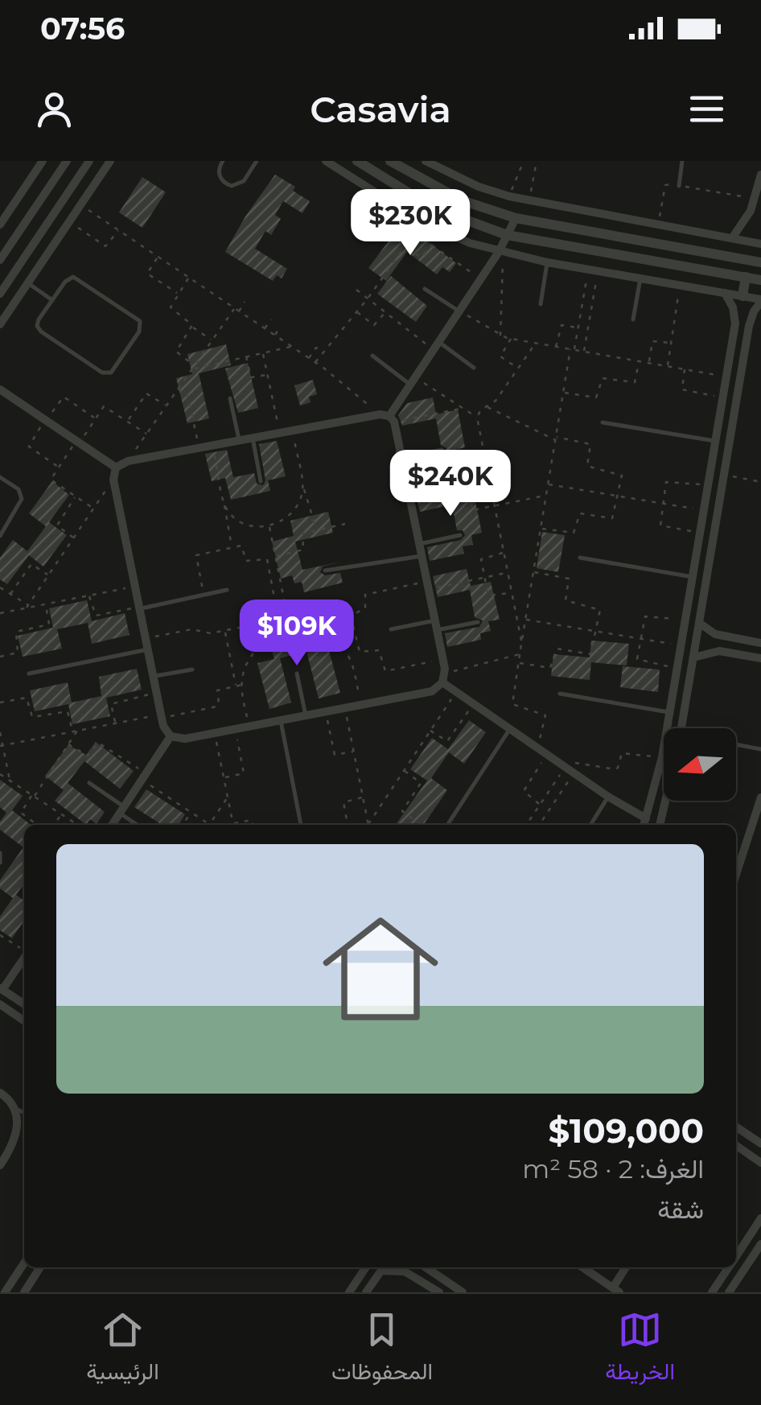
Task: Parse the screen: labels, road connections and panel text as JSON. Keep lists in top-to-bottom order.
{
  "north": "left",
  "page": {
    "status": "07:56",
    "header": "Casavia",
    "price": ["$230K", "$240K", "$109K"],
    "list": [
      {
        "name": "$109,000",
        "note": "الغرف: 2 · 58 m² · شقة"
      }
    ],
    "tabs": ["الخريطة", "المحفوظات", "الرئيسية"]
  }
}
